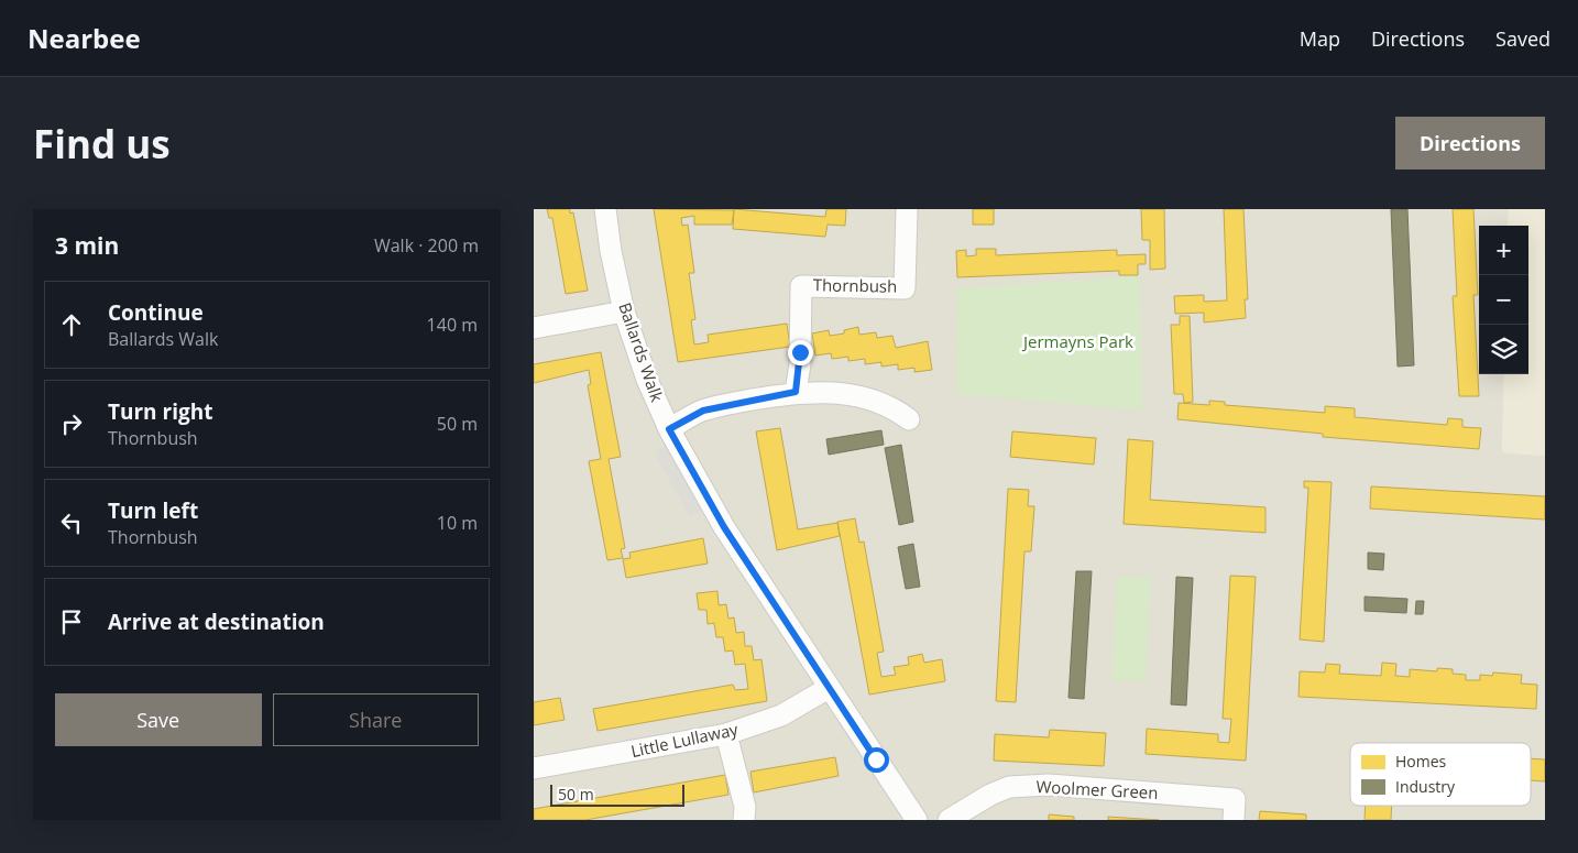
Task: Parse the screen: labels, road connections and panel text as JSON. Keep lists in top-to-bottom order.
{
  "streets": {
    "street": [
      "Thornbush",
      "Ballards Walk",
      "Little Lullaway",
      "Woolmer Green"
    ]
  },
  "crossings": [
    ["Ballards Walk", "Little Lullaway"]
  ],
  "parks": ["Jermayns Park"],
  "legend": ["Homes", "Industry"],
  "scale_bar": "50 m",
  "page": {
    "header": "Nearbee",
    "nav": ["Map", "Directions", "Saved"],
    "buttons": [
      "Directions",
      ["Save", "Share"]
    ],
    "title": "Find us",
    "heading": ["3 min", "Walk · 200 m"],
    "map_buttons": ["+", "−"],
    "list": [
      ["Continue", "Ballards Walk", "140 m"],
      ["Turn right", "Thornbush", "50 m"],
      ["Turn left", "Thornbush", "10 m"],
      "Arrive at destination"
    ],
    "scale": "50 m"
  }
}
